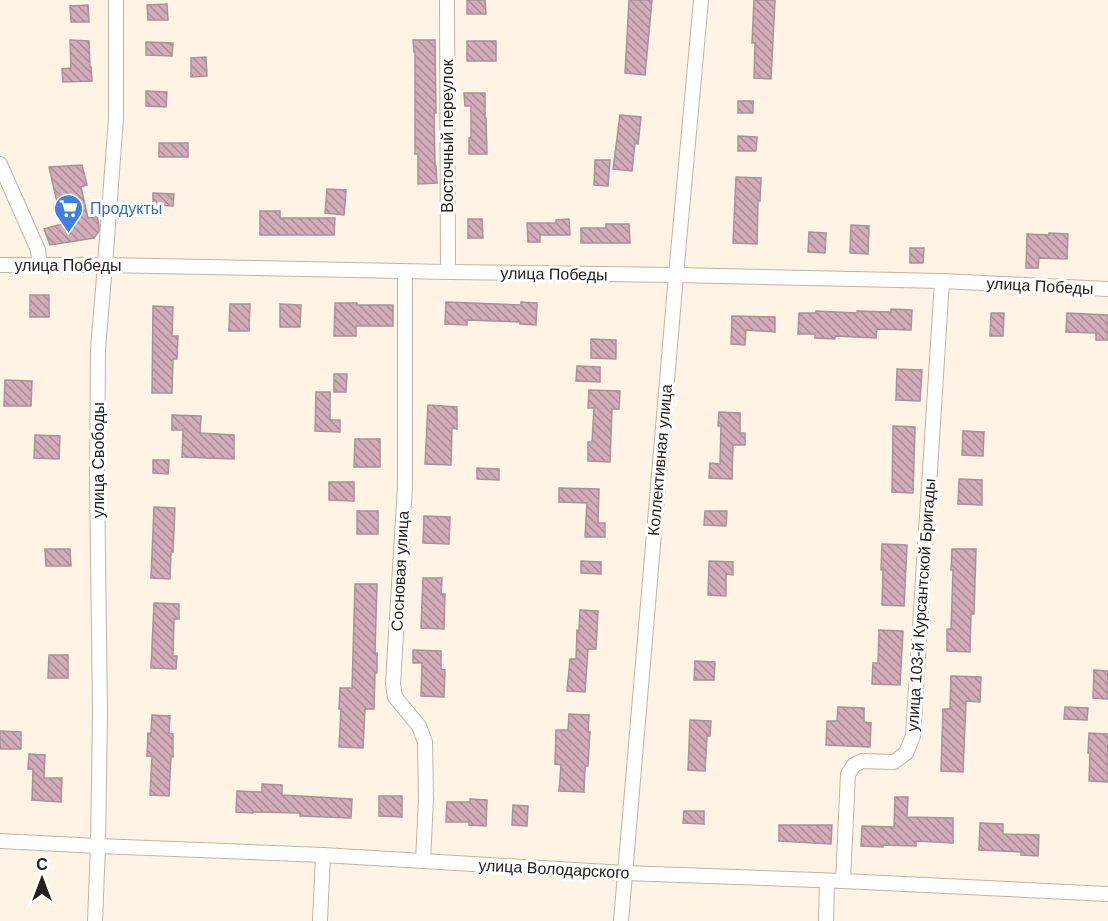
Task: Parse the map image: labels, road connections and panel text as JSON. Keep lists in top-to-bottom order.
{
  "streets": {
    "street": [
      "Восточный переулок",
      "улица Победы",
      "улица Свободы",
      "Коллективная улица",
      "Сосновая улица",
      "улица 103-й Курсантской Бригады",
      "улица Володарского"
    ]
  },
  "crossings": [
    ["Восточный переулок", "улица Победы"],
    ["улица Победы", "улица Свободы"],
    ["улица Победы", "Коллективная улица"],
    ["улица Победы", "Сосновая улица"],
    ["улица Победы", "улица 103-й Курсантской Бригады"],
    ["улица Свободы", "улица Володарского"],
    ["Коллективная улица", "улица Володарского"],
    ["Сосновая улица", "улица Володарского"],
    ["улица 103-й Курсантской Бригады", "улица Володарского"]
  ],
  "places": {
    "supermarket": ["Продукты"]
  },
  "north": "top"
}
